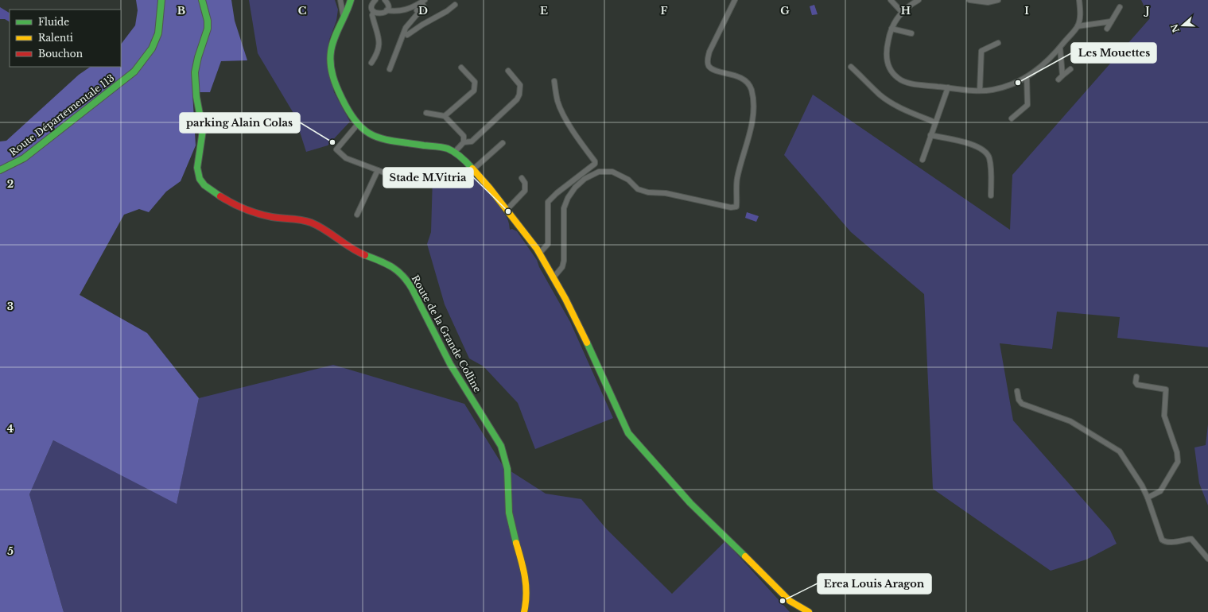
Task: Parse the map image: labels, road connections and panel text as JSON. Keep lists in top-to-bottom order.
{
  "streets": {
    "street": ["Route Départementale 113", "Route de la Grande Colline"]
  },
  "places": [
    "Les Mouettes",
    "parking Alain Colas",
    "Stade M.Vitria",
    "Erea Louis Aragon"
  ],
  "legend": ["Fluide", "Ralenti", "Bouchon"],
  "north": "left",
  "grid": {
    "columns": [
      "B",
      "C",
      "D",
      "E",
      "F",
      "G",
      "H",
      "I",
      "J"
    ],
    "rows": [
      "2",
      "3",
      "4",
      "5"
    ]
  }
}
